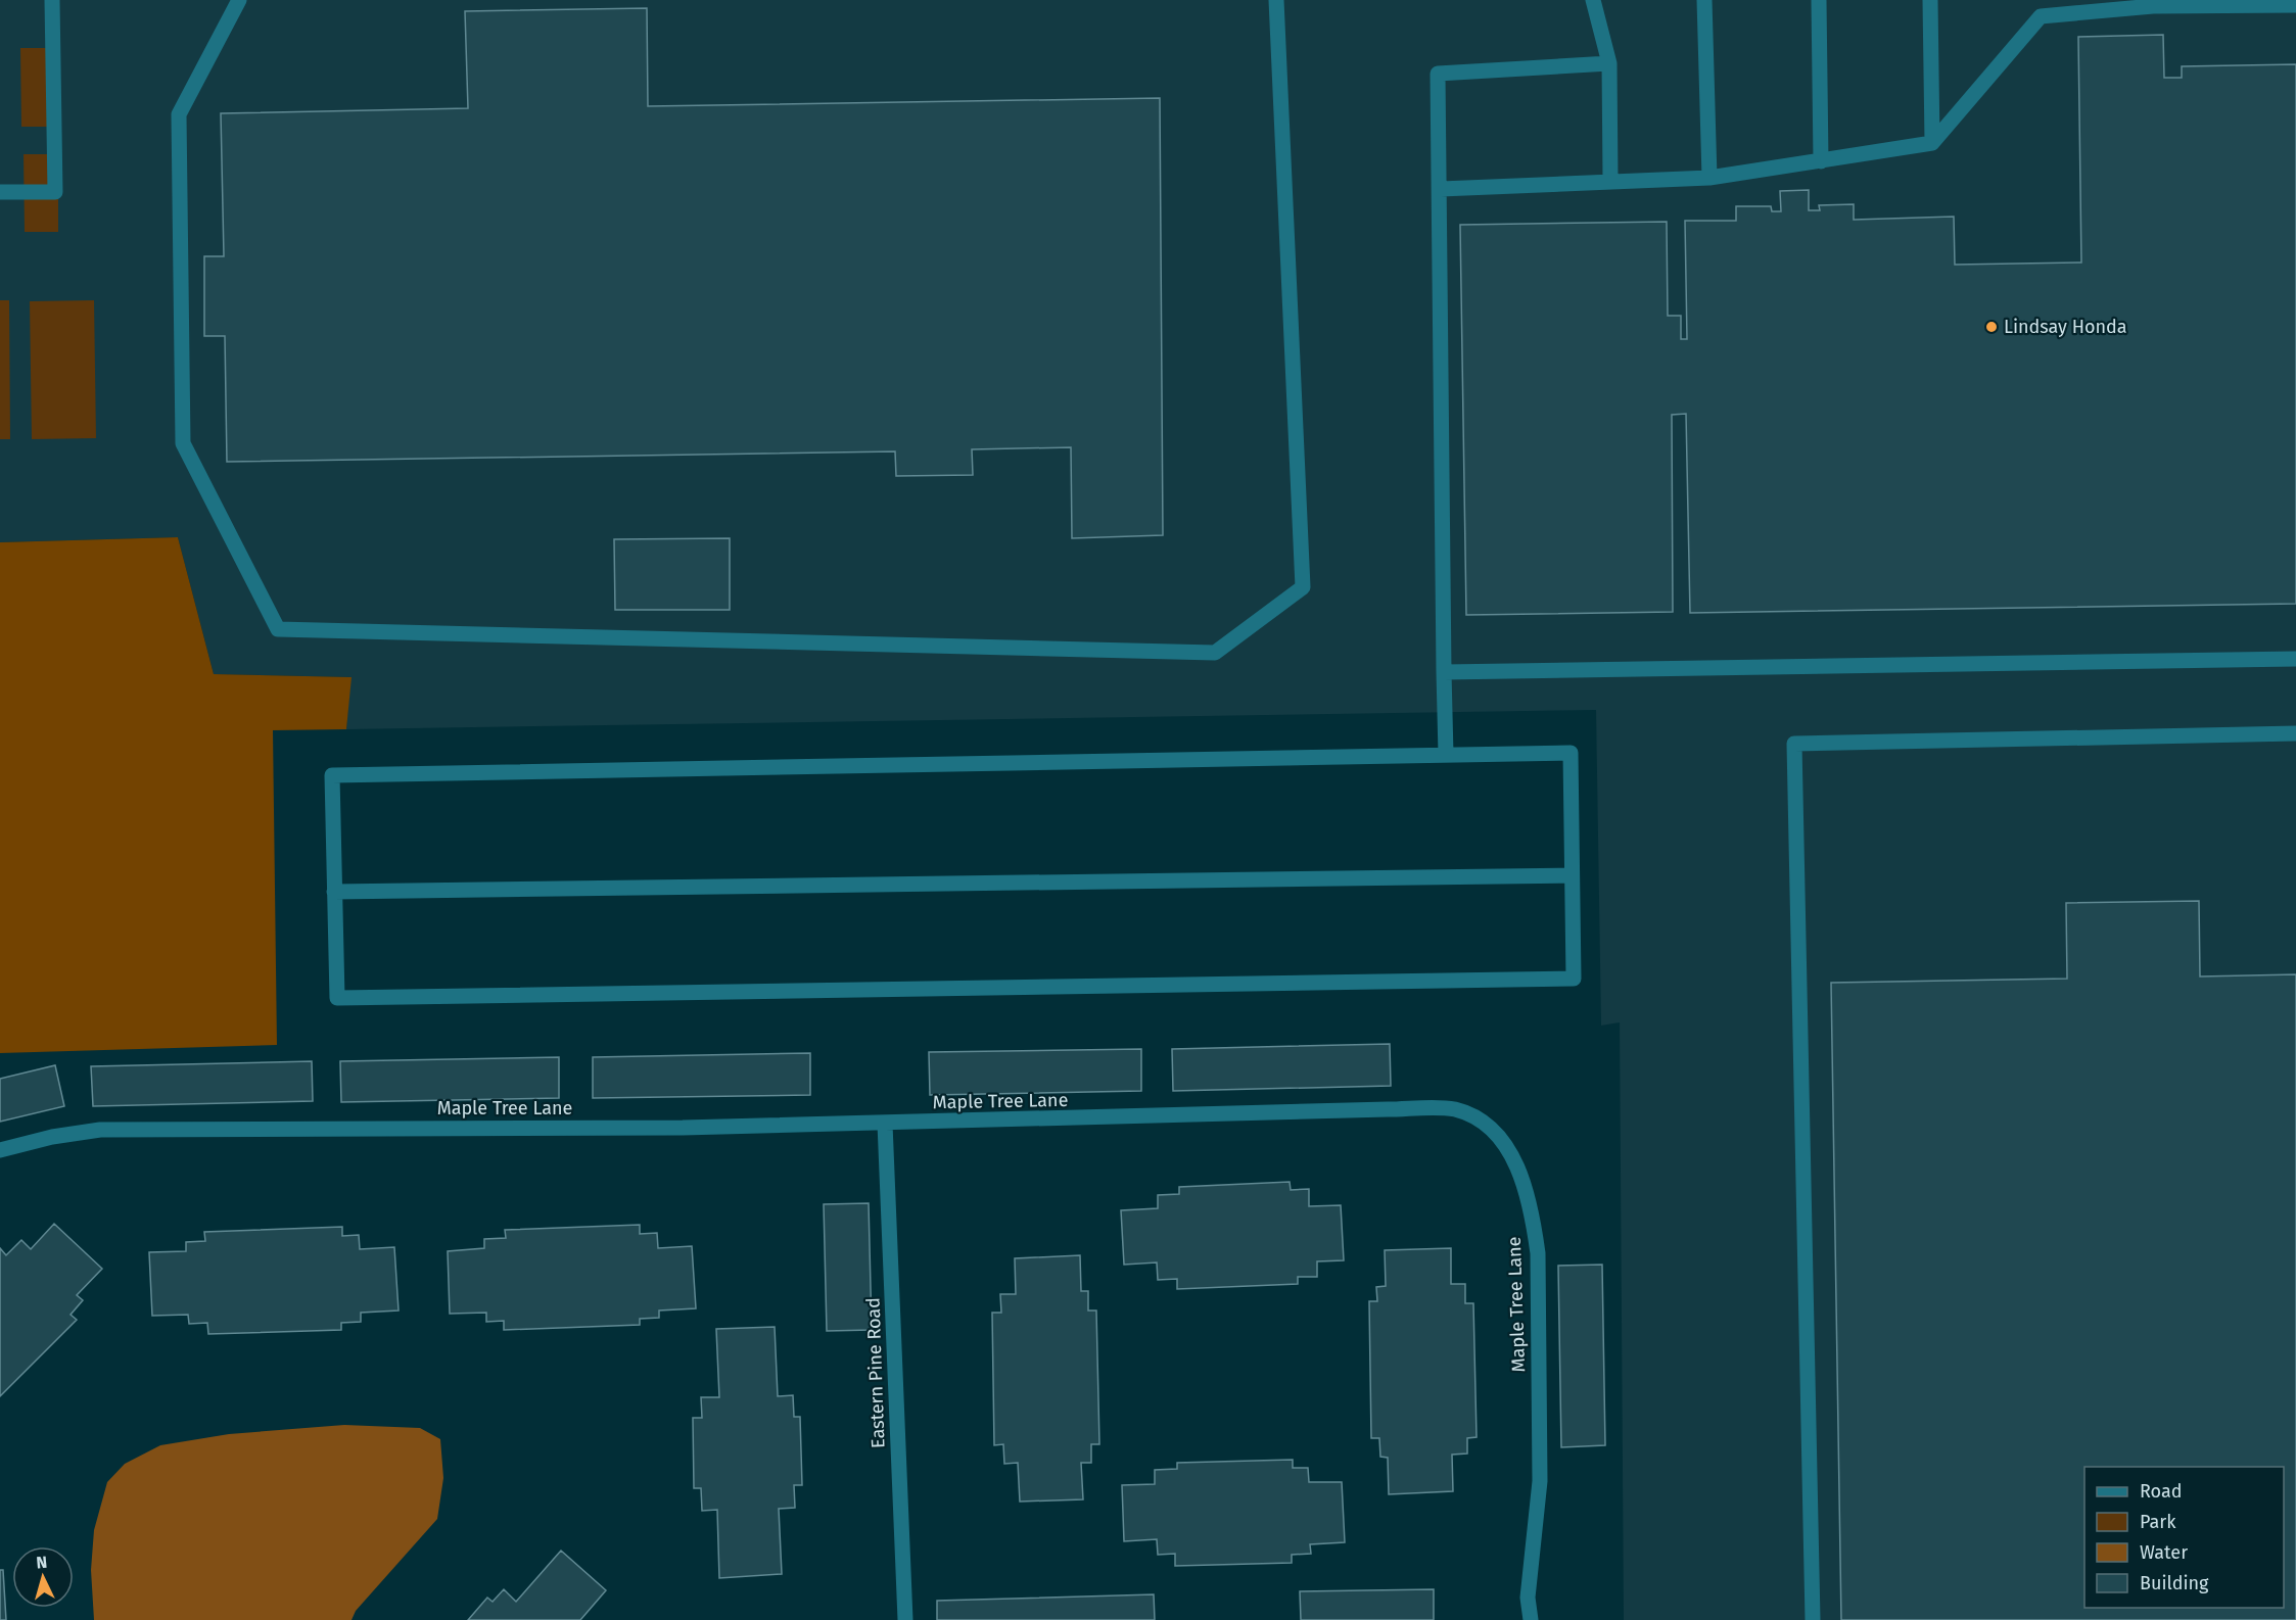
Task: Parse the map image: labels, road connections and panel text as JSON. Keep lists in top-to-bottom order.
{
  "streets": {
    "street": ["Maple Tree Lane", "Eastern Pine Road"]
  },
  "crossings": [
    ["Maple Tree Lane", "Eastern Pine Road"]
  ],
  "places": ["Lindsay Honda"],
  "legend": [
    "Road",
    "Park",
    "Water",
    "Building"
  ],
  "north": "top"
}
